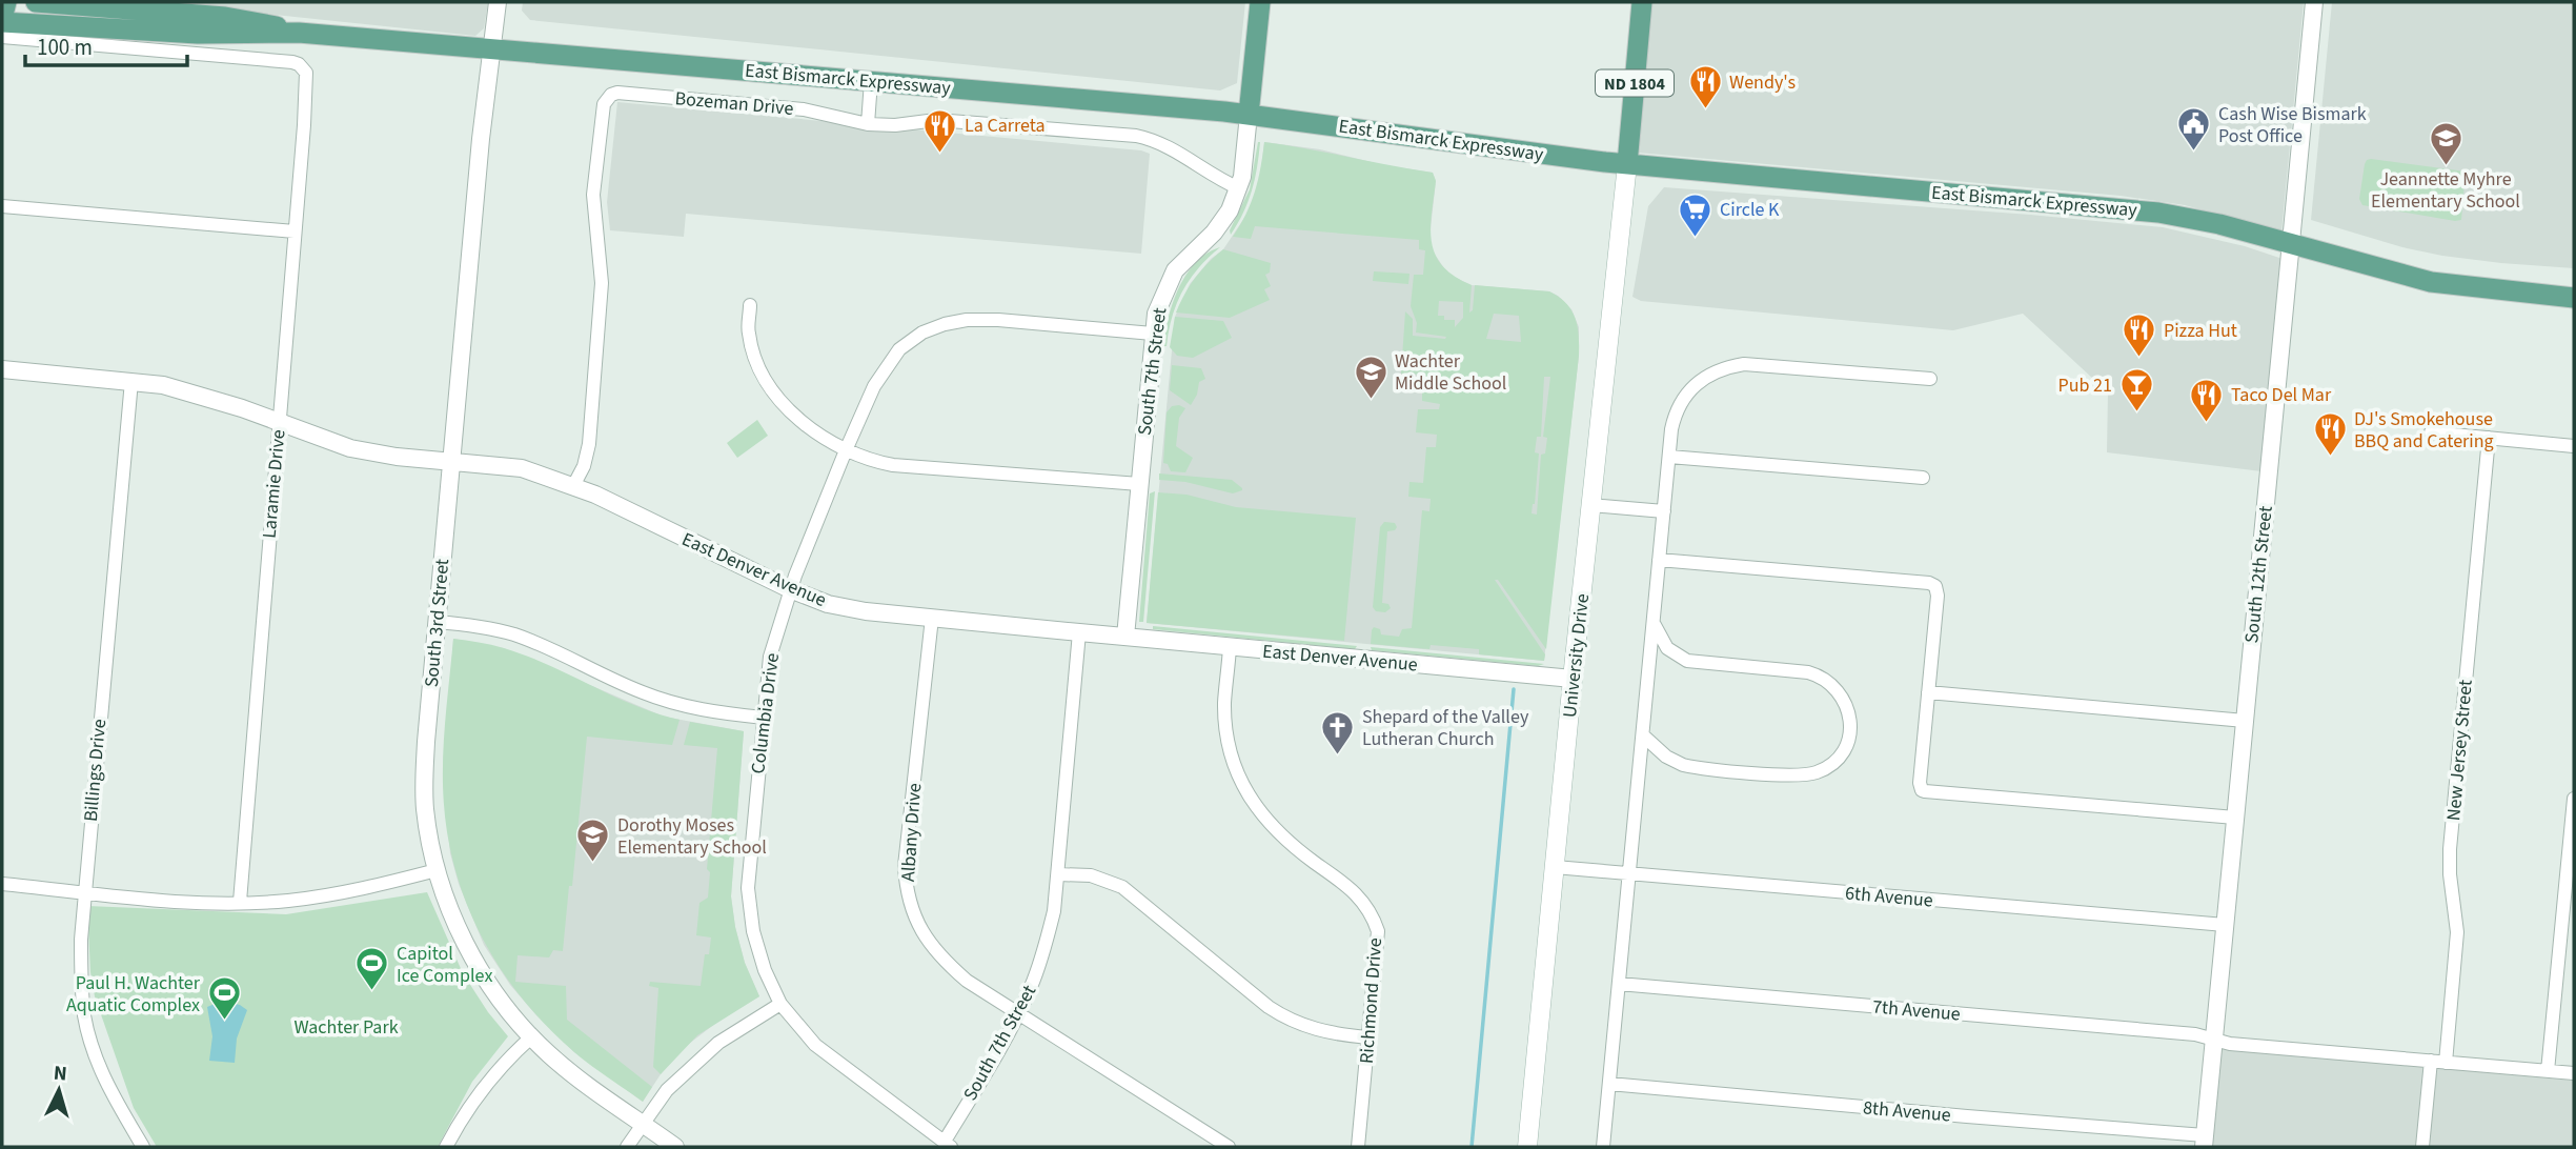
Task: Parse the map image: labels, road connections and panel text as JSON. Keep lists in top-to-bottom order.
{
  "streets": {
    "main road": [
      "East Bismarck Expressway",
      "ND 1804",
      "South 7th Street",
      "University Drive"
    ],
    "street": [
      "Bozeman Drive",
      "Laramie Drive",
      "East Denver Avenue",
      "South 12th Street",
      "South 3rd Street",
      "Columbia Drive",
      "New Jersey Street",
      "Billings Drive",
      "Albany Drive",
      "6th Avenue",
      "Richmond Drive",
      "7th Avenue",
      "8th Avenue"
    ]
  },
  "crossings": [
    ["East Bismarck Expressway", "ND 1804"],
    ["East Bismarck Expressway", "South 7th Street"],
    ["East Bismarck Expressway", "South 12th Street"],
    ["East Bismarck Expressway", "South 3rd Street"],
    ["East Bismarck Expressway", "University Drive"],
    ["ND 1804", "University Drive"],
    ["Bozeman Drive", "South 7th Street"],
    ["Bozeman Drive", "East Denver Avenue"],
    ["South 7th Street", "East Denver Avenue"],
    ["South 7th Street", "Columbia Drive"],
    ["South 7th Street", "Albany Drive"],
    ["Laramie Drive", "East Denver Avenue"],
    ["East Denver Avenue", "South 3rd Street"],
    ["East Denver Avenue", "University Drive"],
    ["East Denver Avenue", "Columbia Drive"],
    ["East Denver Avenue", "Billings Drive"],
    ["East Denver Avenue", "Albany Drive"],
    ["East Denver Avenue", "Richmond Drive"],
    ["South 12th Street", "6th Avenue"],
    ["South 12th Street", "7th Avenue"],
    ["South 12th Street", "8th Avenue"],
    ["University Drive", "6th Avenue"],
    ["New Jersey Street", "7th Avenue"]
  ],
  "parks": ["Wachter Park"],
  "places": {
    "restaurant": [
      "Wendy's",
      "La Carreta",
      "Pizza Hut",
      "Taco Del Mar",
      "DJ's Smokehouse BBQ and Catering"
    ],
    "public building": ["Cash Wise Bismark Post Office"],
    "school or university": ["Jeannette Myhre Elementary School", "Wachter Middle School", "Dorothy Moses Elementary School"],
    "supermarket": ["Circle K"],
    "bar": ["Pub 21"],
    "church": ["Shepard of the Valley Lutheran Church"],
    "sports": ["Capitol Ice Complex", "Paul H. Wachter Aquatic Complex"]
  },
  "scale_bar": "100 m",
  "north": "top"
}
